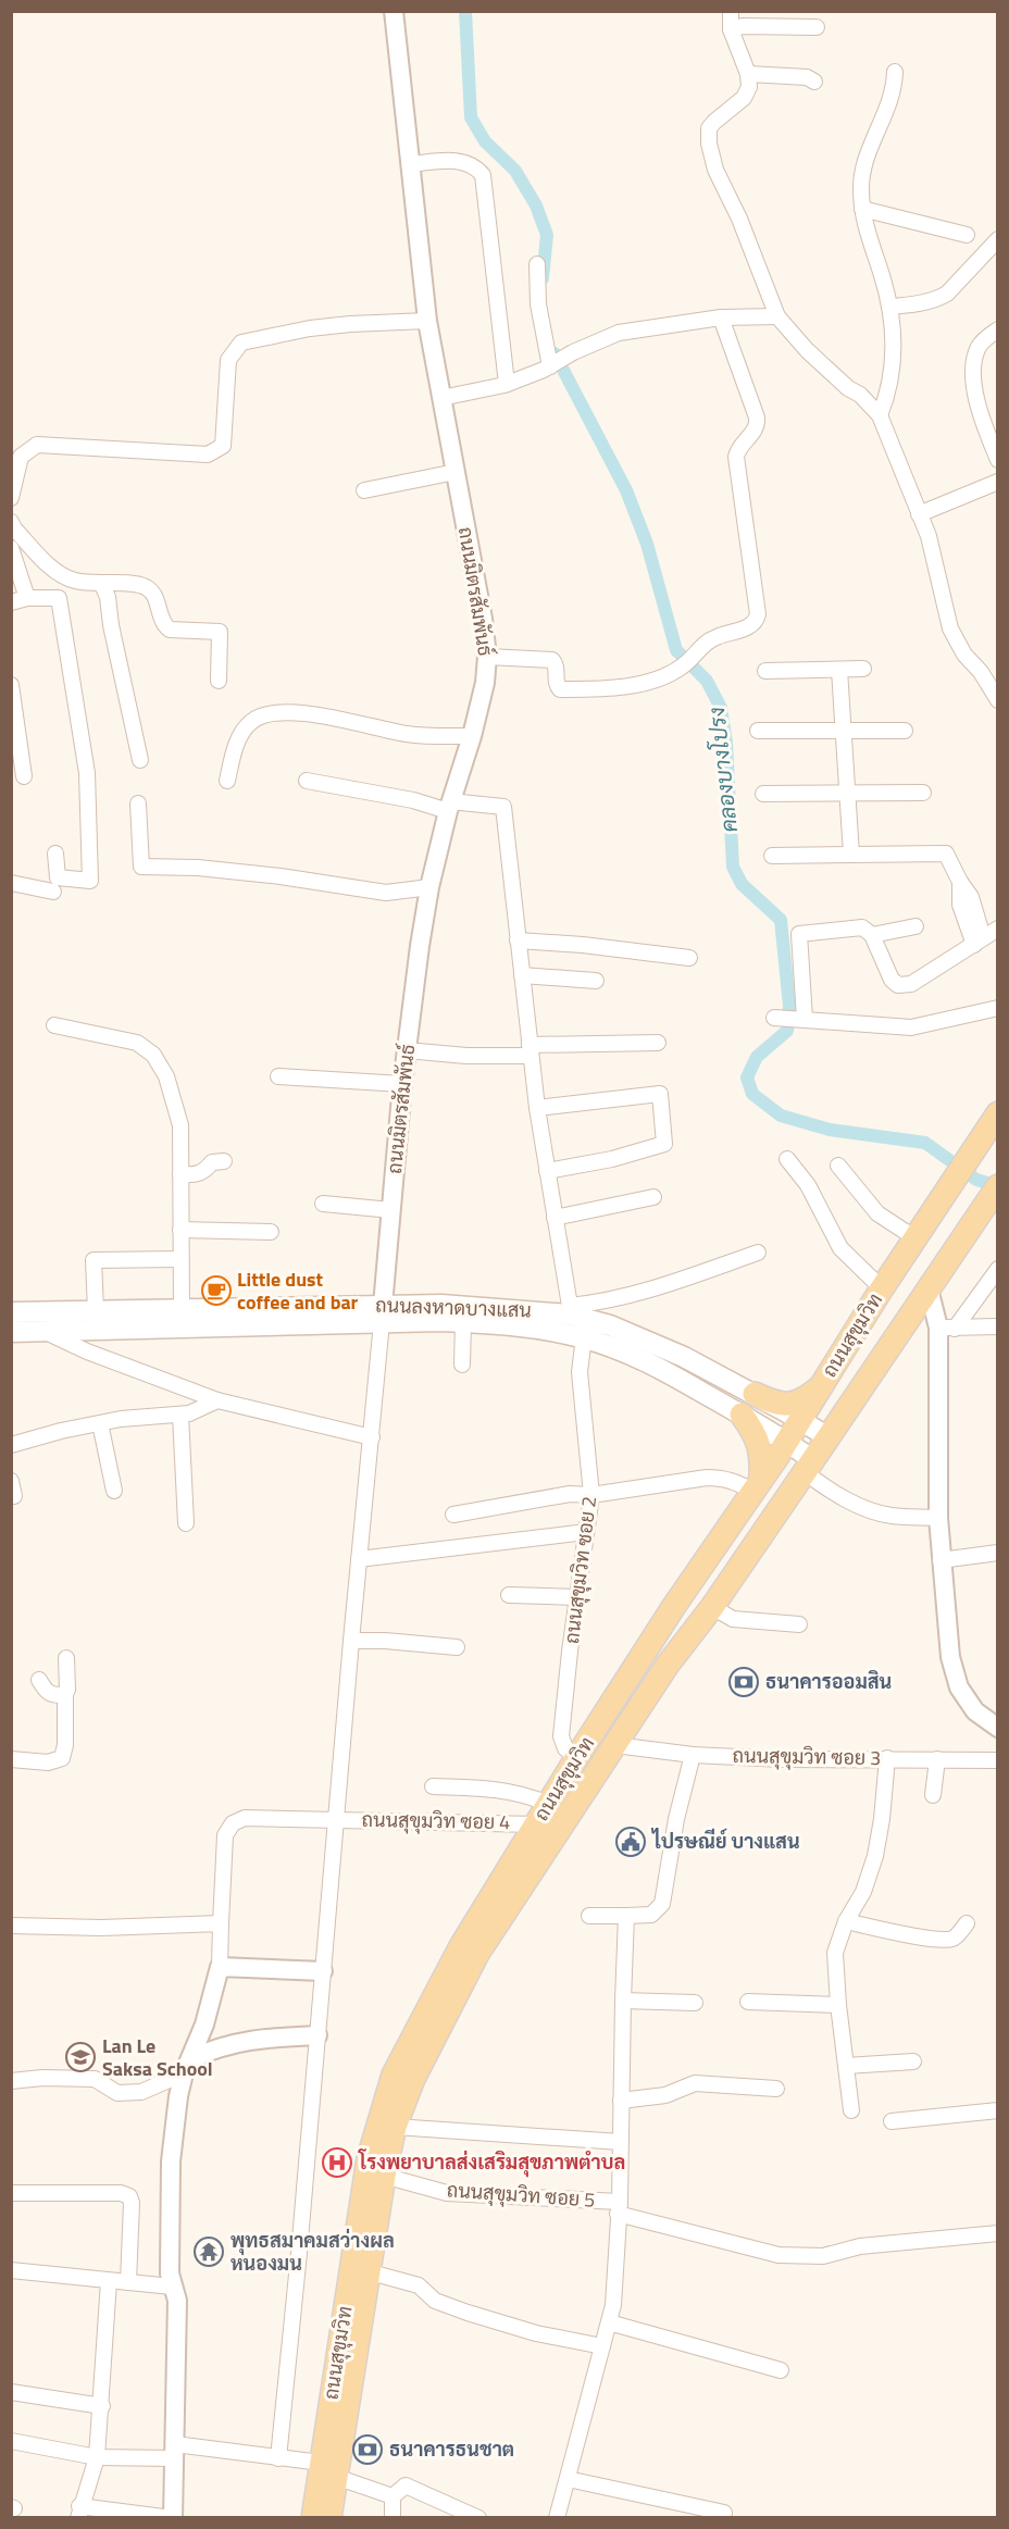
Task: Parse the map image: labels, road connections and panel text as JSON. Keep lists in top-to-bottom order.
{
  "streets": {
    "main road": ["ถนนลงหาดบางแสน", "ถนนสุขุมวิท"],
    "street": [
      "ถนนมิตรสัมพันธ์",
      "ถนนสุขุมวิท ซอย 2",
      "ถนนสุขุมวิท ซอย 3",
      "ถนนสุขุมวิท ซอย 4",
      "ถนนสุขุมวิท ซอย 5"
    ]
  },
  "crossings": [
    ["ถนนมิตรสัมพันธ์", "ถนนลงหาดบางแสน"],
    ["ถนนลงหาดบางแสน", "ถนนสุขุมวิท"],
    ["ถนนลงหาดบางแสน", "ถนนสุขุมวิท ซอย 2"],
    ["ถนนสุขุมวิท", "ถนนสุขุมวิท ซอย 2"],
    ["ถนนสุขุมวิท", "ถนนสุขุมวิท ซอย 3"],
    ["ถนนสุขุมวิท", "ถนนสุขุมวิท ซอย 4"],
    ["ถนนสุขุมวิท", "ถนนสุขุมวิท ซอย 5"]
  ],
  "water": ["คลองบางโปรง"],
  "places": {
    "cafe": ["Little dust coffee and bar"],
    "bank": ["ธนาคารออมสิน", "ธนาคารธนชาต"],
    "public building": ["ไปรษณีย์ บางแสน"],
    "school or university": ["Lan Le Saksa School"],
    "hospital": ["โรงพยาบาลส่งเสริมสุขภาพตำบล"],
    "temple": ["พุทธสมาคมสว่างผล หนองมน"]
  }
}
